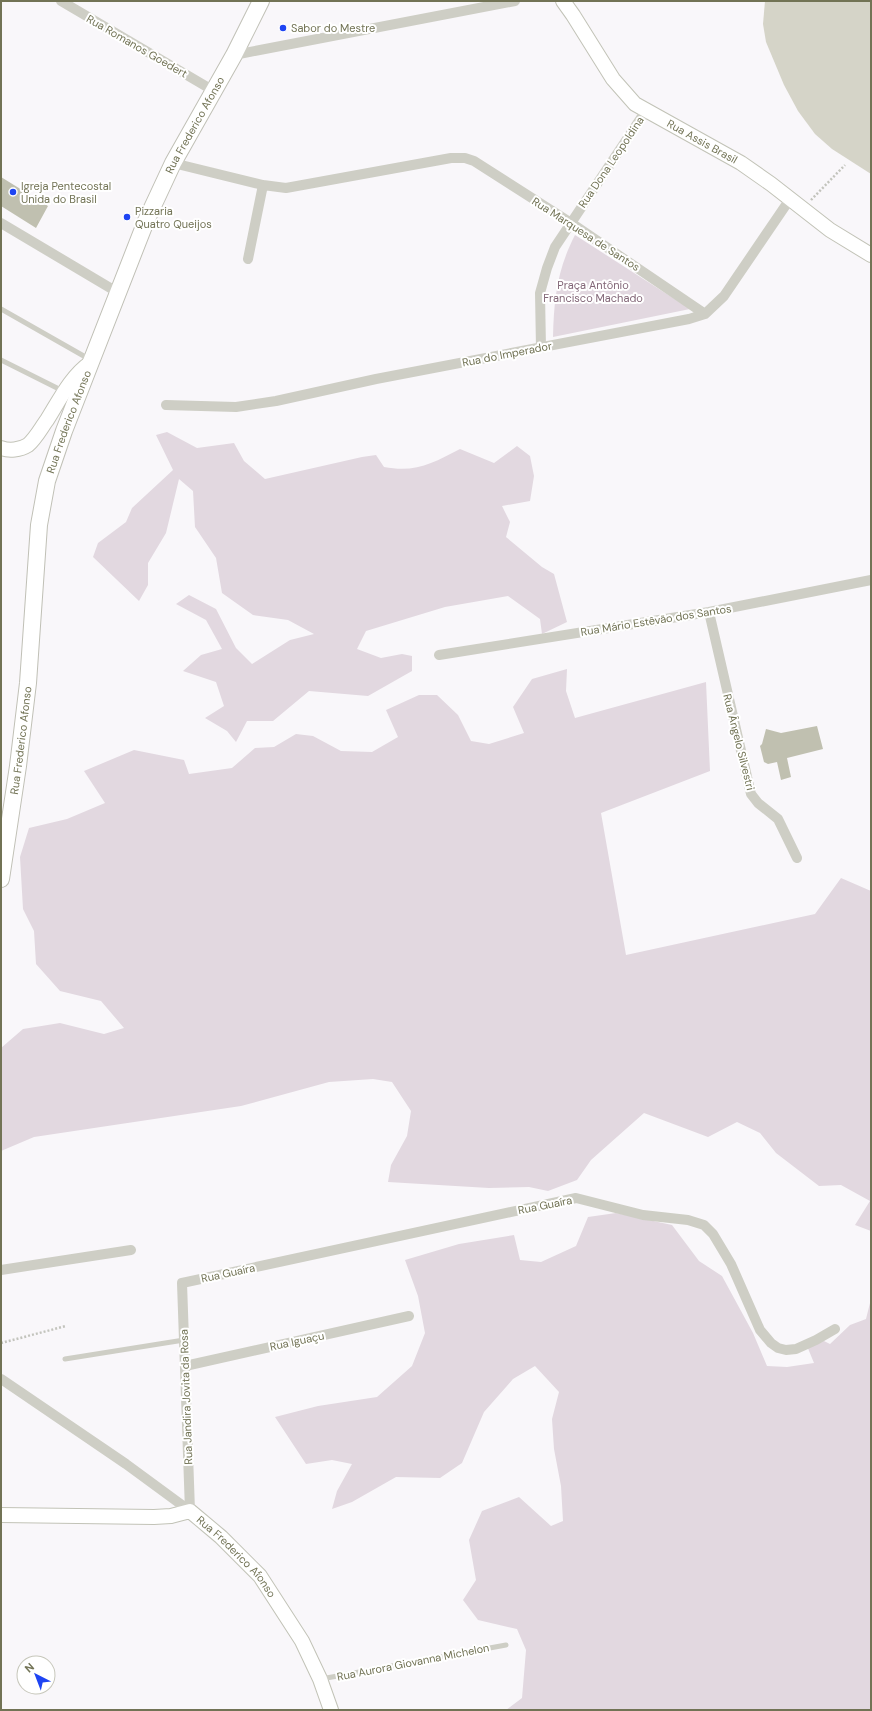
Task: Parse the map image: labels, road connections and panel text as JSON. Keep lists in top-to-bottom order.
{
  "streets": {
    "main road": ["Rua Frederico Afonso"],
    "street": [
      "Rua Romanos Goedert",
      "Rua Assis Brasil",
      "Rua Dona Leopoldina",
      "Rua Marquesa de Santos",
      "Rua do Imperador",
      "Rua Mário Estêvão dos Santos",
      "Rua Ângelo Silvestri",
      "Rua Guaíra",
      "Rua Iguaçu",
      "Rua Jandira Jovita da Rosa"
    ],
    "lane": ["Rua Aurora Giovanna Michelon"]
  },
  "crossings": [
    ["Rua Romanos Goedert", "Rua Frederico Afonso"],
    ["Rua Frederico Afonso", "Rua Jandira Jovita da Rosa"],
    ["Rua Frederico Afonso", "Rua Aurora Giovanna Michelon"],
    ["Rua Assis Brasil", "Rua Dona Leopoldina"],
    ["Rua Assis Brasil", "Rua do Imperador"],
    ["Rua Dona Leopoldina", "Rua Marquesa de Santos"],
    ["Rua Dona Leopoldina", "Rua do Imperador"],
    ["Rua Marquesa de Santos", "Rua do Imperador"],
    ["Rua Mário Estêvão dos Santos", "Rua Ângelo Silvestri"],
    ["Rua Guaíra", "Rua Jandira Jovita da Rosa"],
    ["Rua Iguaçu", "Rua Jandira Jovita da Rosa"]
  ],
  "parks": ["Praça Antônio Francisco Machado"],
  "places": ["Sabor do Mestre", "Igreja Pentecostal Unida do Brasil", "Pizzaria Quatro Queijos"],
  "north": "top left"
}
